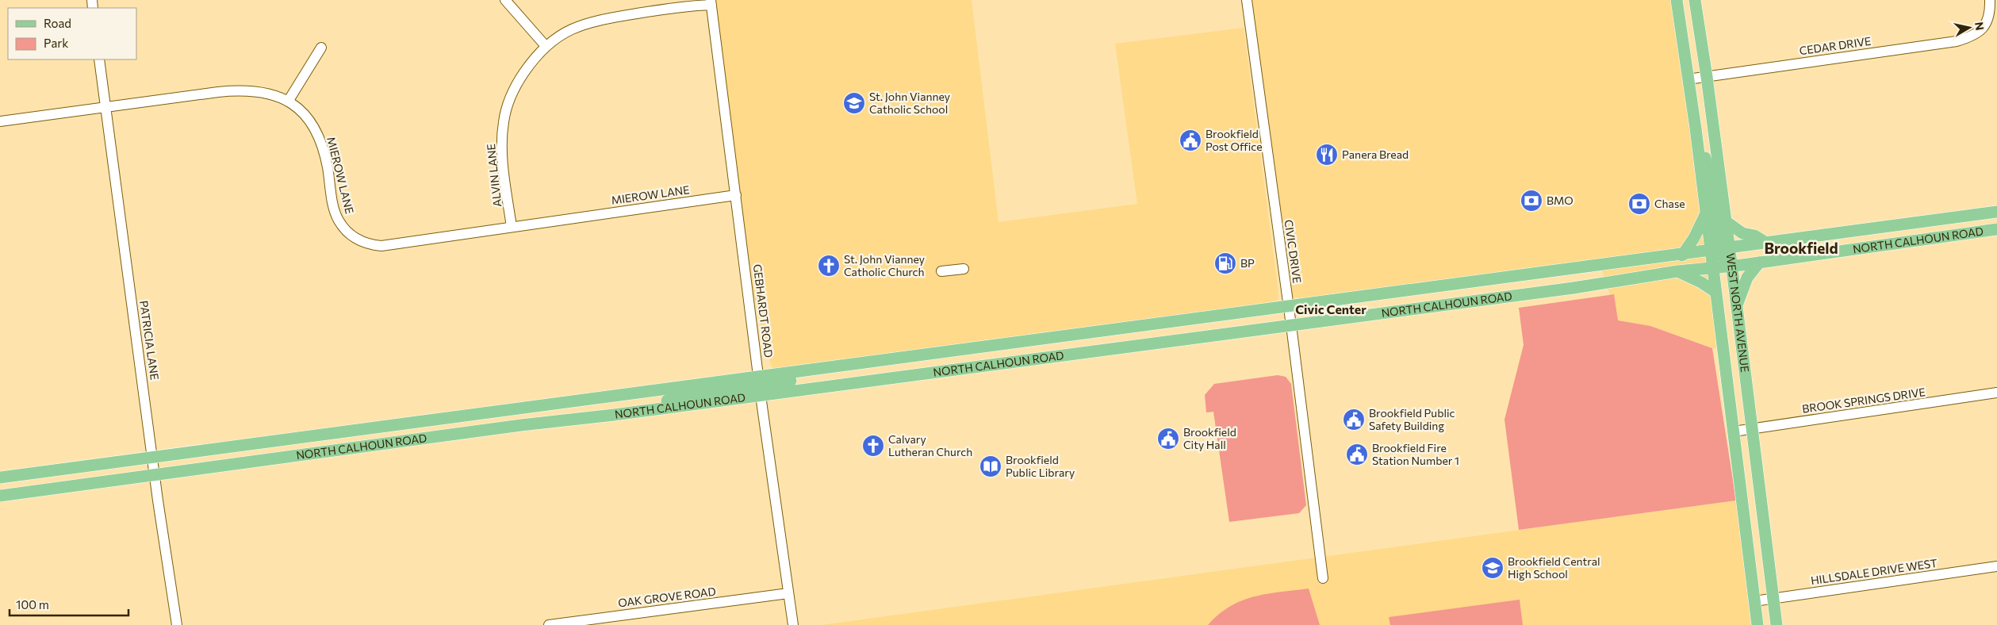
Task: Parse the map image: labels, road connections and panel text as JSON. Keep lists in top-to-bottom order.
{
  "streets": {
    "main road": ["NORTH CALHOUN ROAD", "WEST NORTH AVENUE"],
    "street": [
      "CEDAR DRIVE",
      "MIEROW LANE",
      "ALVIN LANE",
      "CIVIC DRIVE",
      "GEBHARDT ROAD",
      "PATRICIA LANE",
      "BROOK SPRINGS DRIVE",
      "HILLSDALE DRIVE WEST",
      "OAK GROVE ROAD"
    ]
  },
  "crossings": [
    ["CEDAR DRIVE", "WEST NORTH AVENUE"],
    ["MIEROW LANE", "ALVIN LANE"],
    ["MIEROW LANE", "GEBHARDT ROAD"],
    ["MIEROW LANE", "PATRICIA LANE"],
    ["ALVIN LANE", "GEBHARDT ROAD"],
    ["NORTH CALHOUN ROAD", "CIVIC DRIVE"],
    ["NORTH CALHOUN ROAD", "GEBHARDT ROAD"],
    ["NORTH CALHOUN ROAD", "WEST NORTH AVENUE"],
    ["NORTH CALHOUN ROAD", "PATRICIA LANE"],
    ["GEBHARDT ROAD", "OAK GROVE ROAD"],
    ["WEST NORTH AVENUE", "BROOK SPRINGS DRIVE"],
    ["WEST NORTH AVENUE", "HILLSDALE DRIVE WEST"]
  ],
  "districts": ["Brookfield", "Civic Center"],
  "places": {
    "school or university": ["St. John Vianney Catholic School", "Brookfield Central High School"],
    "public building": [
      "Brookfield Post Office",
      "Brookfield Public Safety Building",
      "Brookfield City Hall",
      "Brookfield Fire Station Number 1"
    ],
    "restaurant": ["Panera Bread"],
    "bank": ["BMO", "Chase"],
    "fuel station": ["BP"],
    "church": ["St. John Vianney Catholic Church", "Calvary Lutheran Church"],
    "library": ["Brookfield Public Library"]
  },
  "legend": ["Road", "Park"],
  "scale_bar": "100 m",
  "north": "right"
}
